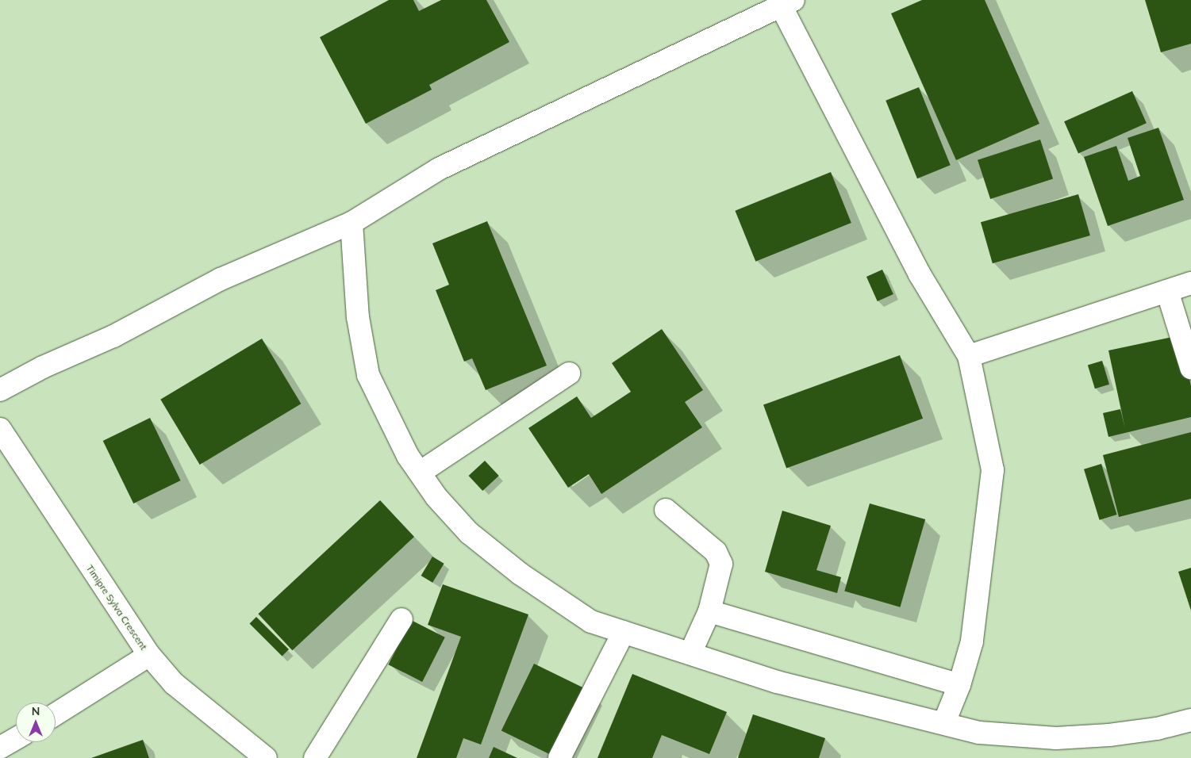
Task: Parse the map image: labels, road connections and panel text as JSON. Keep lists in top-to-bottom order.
{
  "streets": {
    "street": ["Timipre Sylva Crescent"]
  },
  "north": "top"
}
